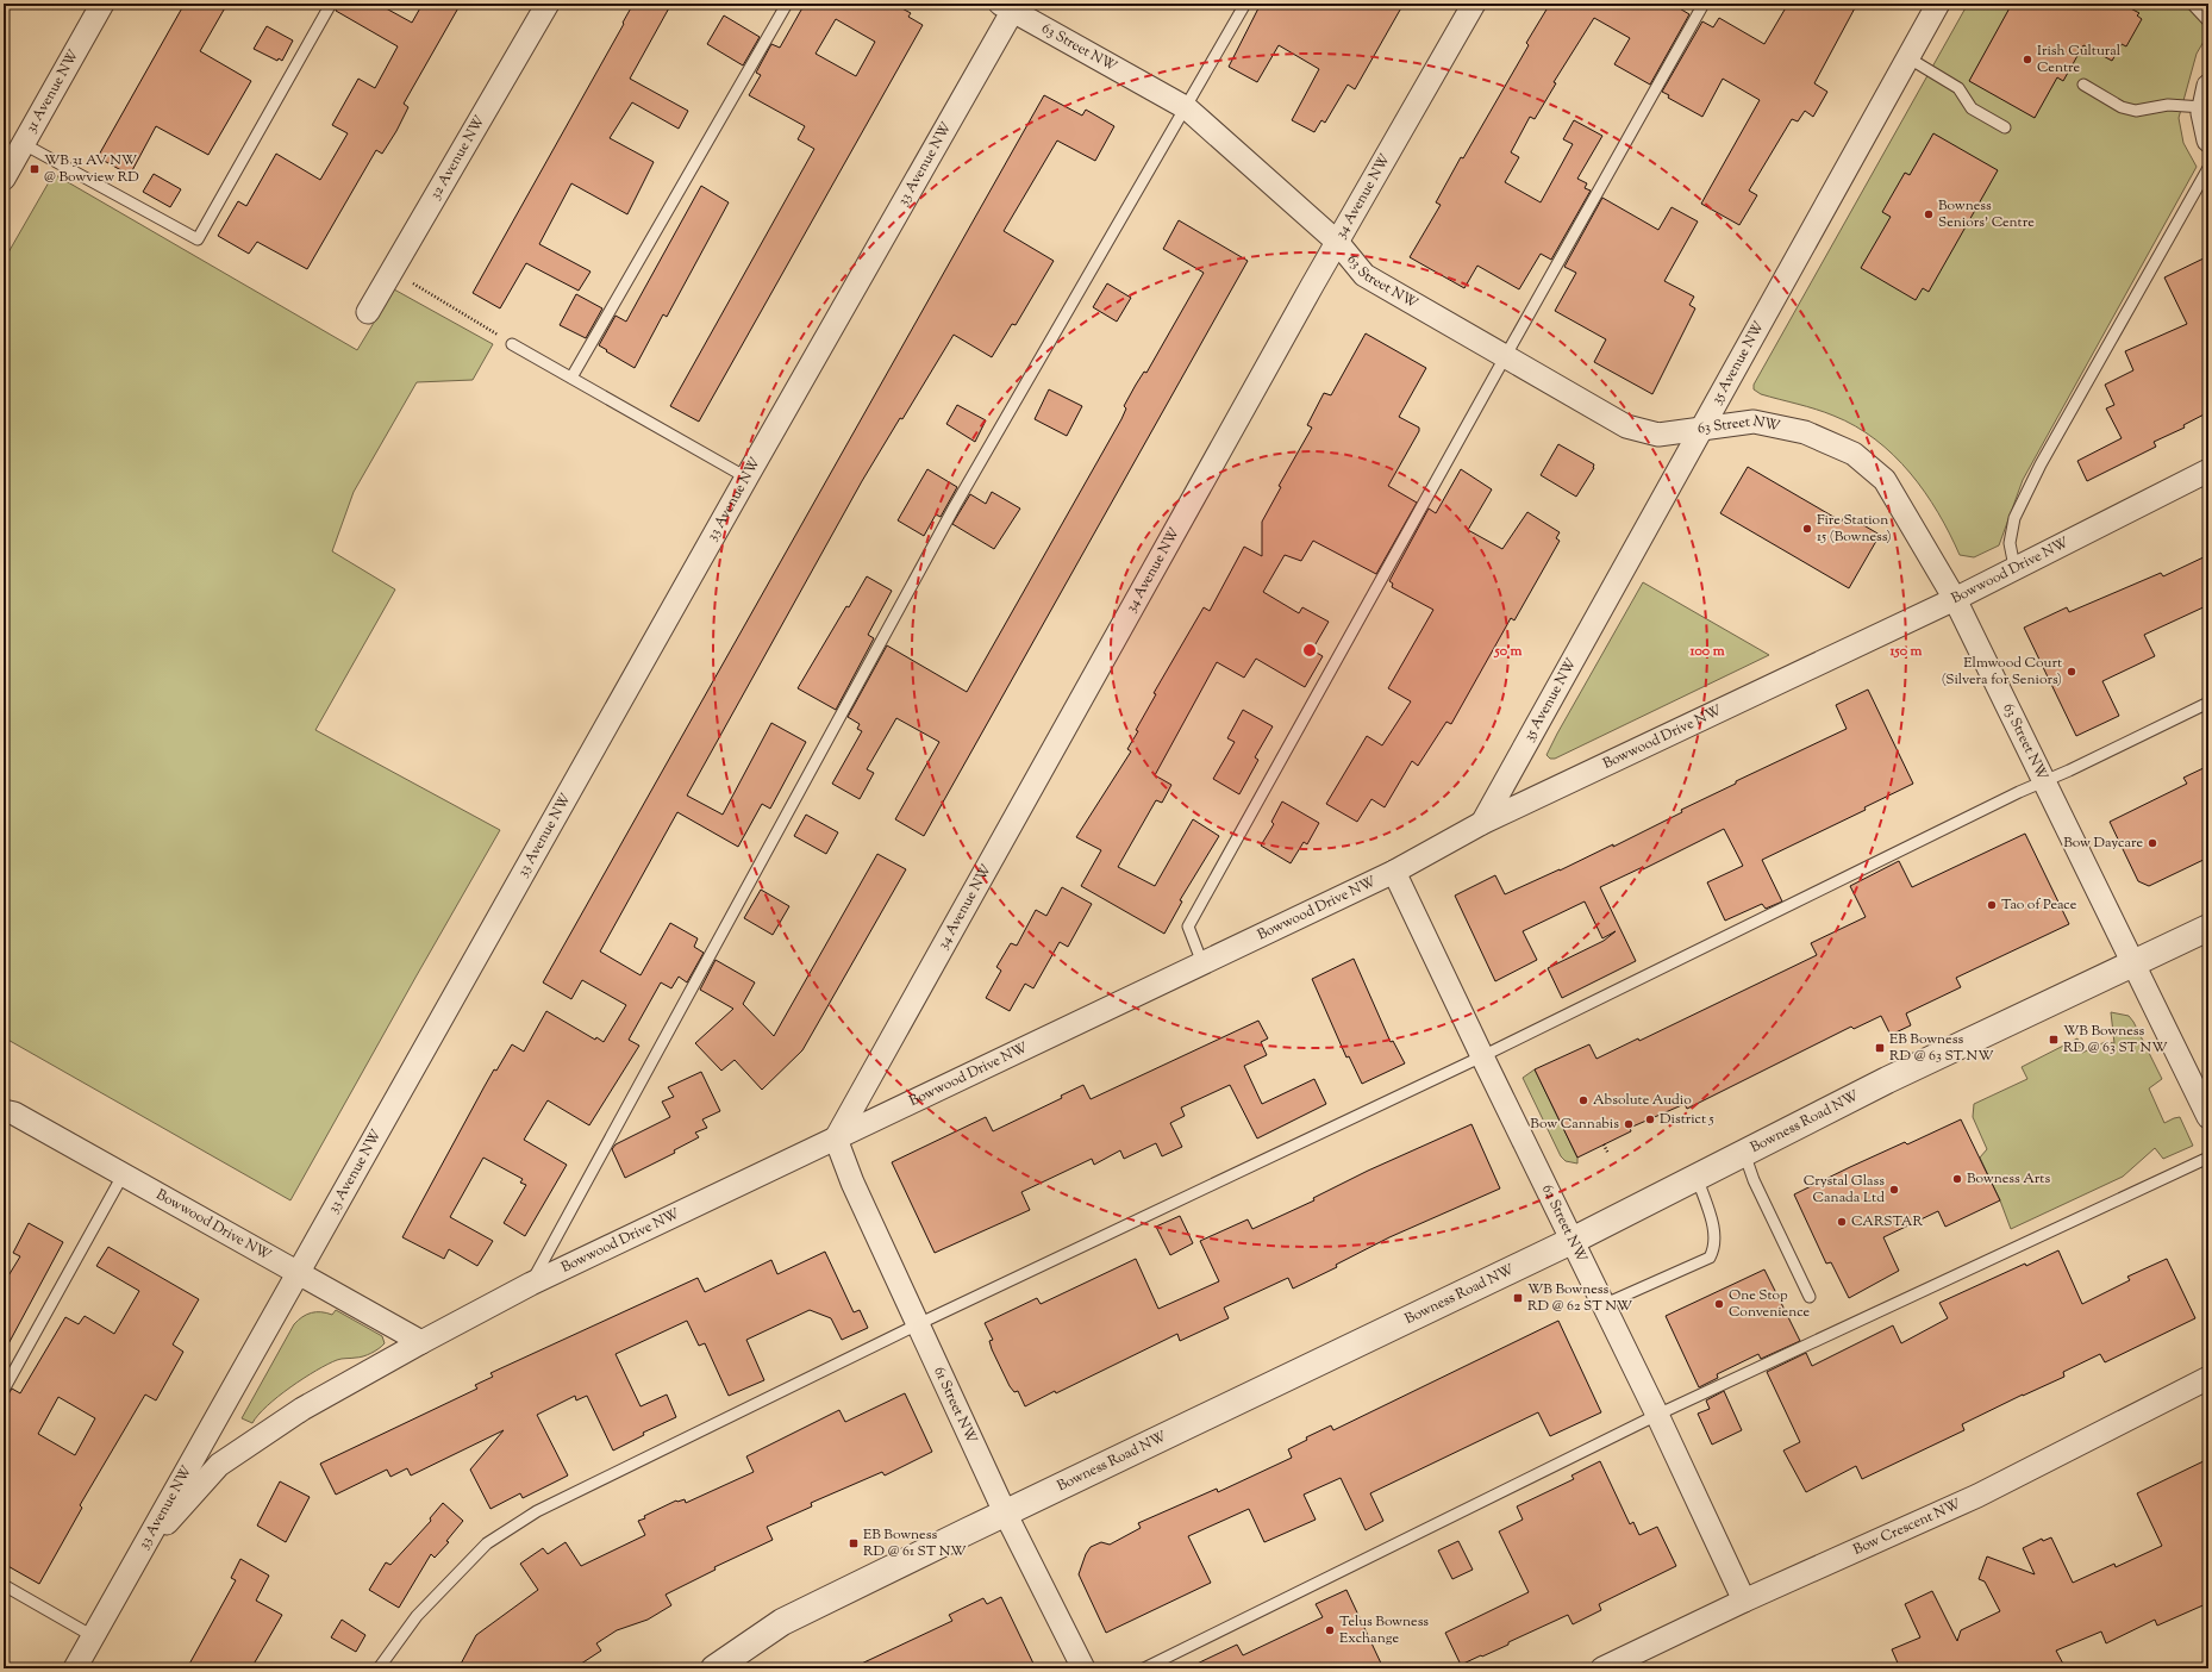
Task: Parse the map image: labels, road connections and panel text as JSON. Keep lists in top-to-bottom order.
{
  "streets": {
    "street": [
      "63 Street NW",
      "31 Avenue NW",
      "32 Avenue NW",
      "33 Avenue NW",
      "34 Avenue NW",
      "35 Avenue NW",
      "Bowwood Drive NW",
      "Bowness Road NW",
      "62 Street NW",
      "61 Street NW",
      "Bow Crescent NW"
    ]
  },
  "crossings": [
    ["63 Street NW", "33 Avenue NW"],
    ["63 Street NW", "34 Avenue NW"],
    ["63 Street NW", "35 Avenue NW"],
    ["63 Street NW", "Bowwood Drive NW"],
    ["63 Street NW", "Bowness Road NW"],
    ["33 Avenue NW", "Bowwood Drive NW"],
    ["34 Avenue NW", "Bowwood Drive NW"],
    ["34 Avenue NW", "61 Street NW"],
    ["35 Avenue NW", "Bowwood Drive NW"],
    ["Bowwood Drive NW", "62 Street NW"],
    ["Bowwood Drive NW", "61 Street NW"],
    ["Bowness Road NW", "62 Street NW"],
    ["Bowness Road NW", "61 Street NW"],
    ["62 Street NW", "Bow Crescent NW"]
  ],
  "places": {
    "other": [
      "Irish Cultural Centre",
      "Bowness Seniors' Centre",
      "Fire Station 15 (Bowness)",
      "Elmwood Court (Silvera for Seniors)",
      "Bow Daycare",
      "Tao of Peace",
      "Absolute Audio",
      "District 5",
      "Bow Cannabis",
      "Bowness Arts",
      "Crystal Glass Canada Ltd",
      "CARSTAR",
      "One Stop Convenience",
      "Telus Bowness Exchange"
    ],
    "transit": [
      "WB 31 AV NW @ Bowview RD",
      "WB Bowness RD @ 63 ST NW",
      "EB Bowness RD @ 63 ST NW",
      "WB Bowness RD @ 62 ST NW",
      "EB Bowness RD @ 61 ST NW"
    ]
  },
  "rings": ["50 m", "100 m", "150 m"]
}
